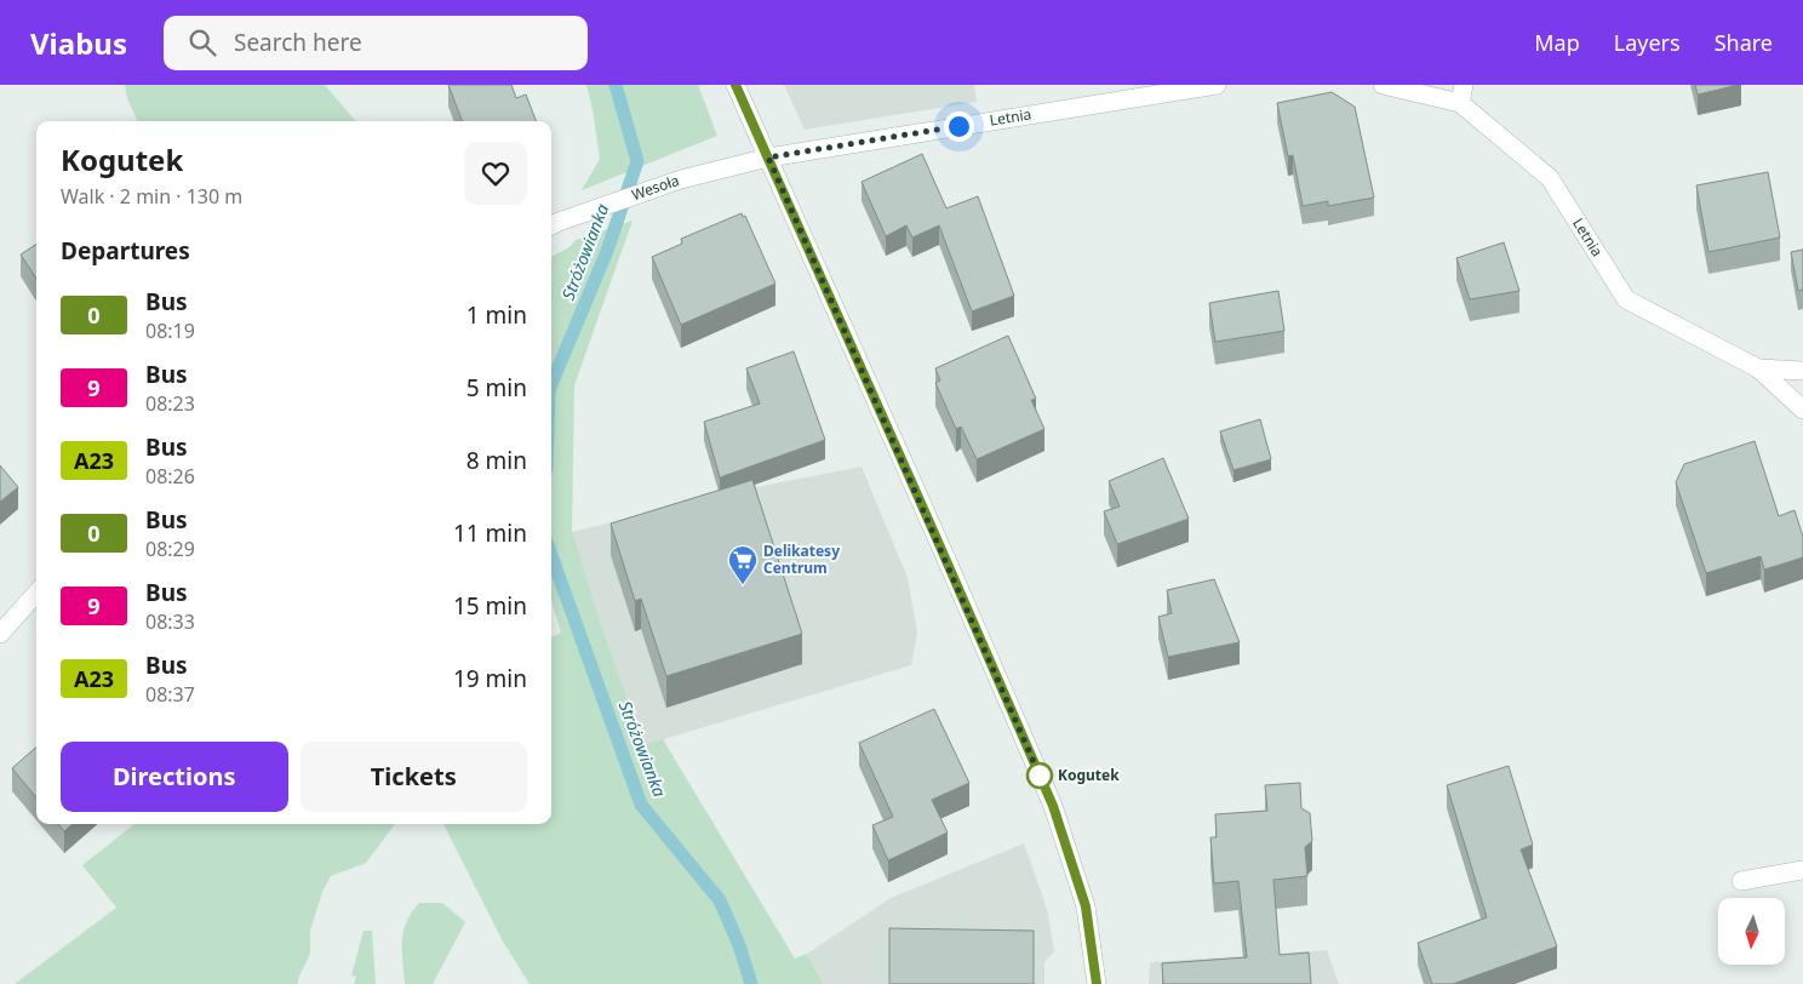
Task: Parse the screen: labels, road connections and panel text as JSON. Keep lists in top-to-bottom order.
{
  "streets": {
    "street": ["Letnia", "Wesoła"]
  },
  "crossings": [
    ["Letnia", "Wesoła"]
  ],
  "water": ["Stróżowianka"],
  "places": {
    "supermarket": ["Delikatesy Centrum"],
    "other": ["Kogutek"]
  },
  "lines": ["bus line 0"],
  "north": "bottom",
  "page": {
    "header": "Viabus",
    "search": "Search here",
    "nav": ["Map", "Layers", "Share"],
    "heading": [
      ["Kogutek", "Walk · 2 min · 130 m"],
      "Departures"
    ],
    "list": [
      {
        "mark": "0",
        "name": "Bus",
        "note": "08:19",
        "value": "1 min"
      },
      {
        "mark": "9",
        "name": "Bus",
        "note": "08:23",
        "value": "5 min"
      },
      {
        "mark": "A23",
        "name": "Bus",
        "note": "08:26",
        "value": "8 min"
      },
      {
        "mark": "0",
        "name": "Bus",
        "note": "08:29",
        "value": "11 min"
      },
      {
        "mark": "9",
        "name": "Bus",
        "note": "08:33",
        "value": "15 min"
      },
      {
        "mark": "A23",
        "name": "Bus",
        "note": "08:37",
        "value": "19 min"
      }
    ],
    "buttons": ["Directions", "Tickets"]
  }
}
